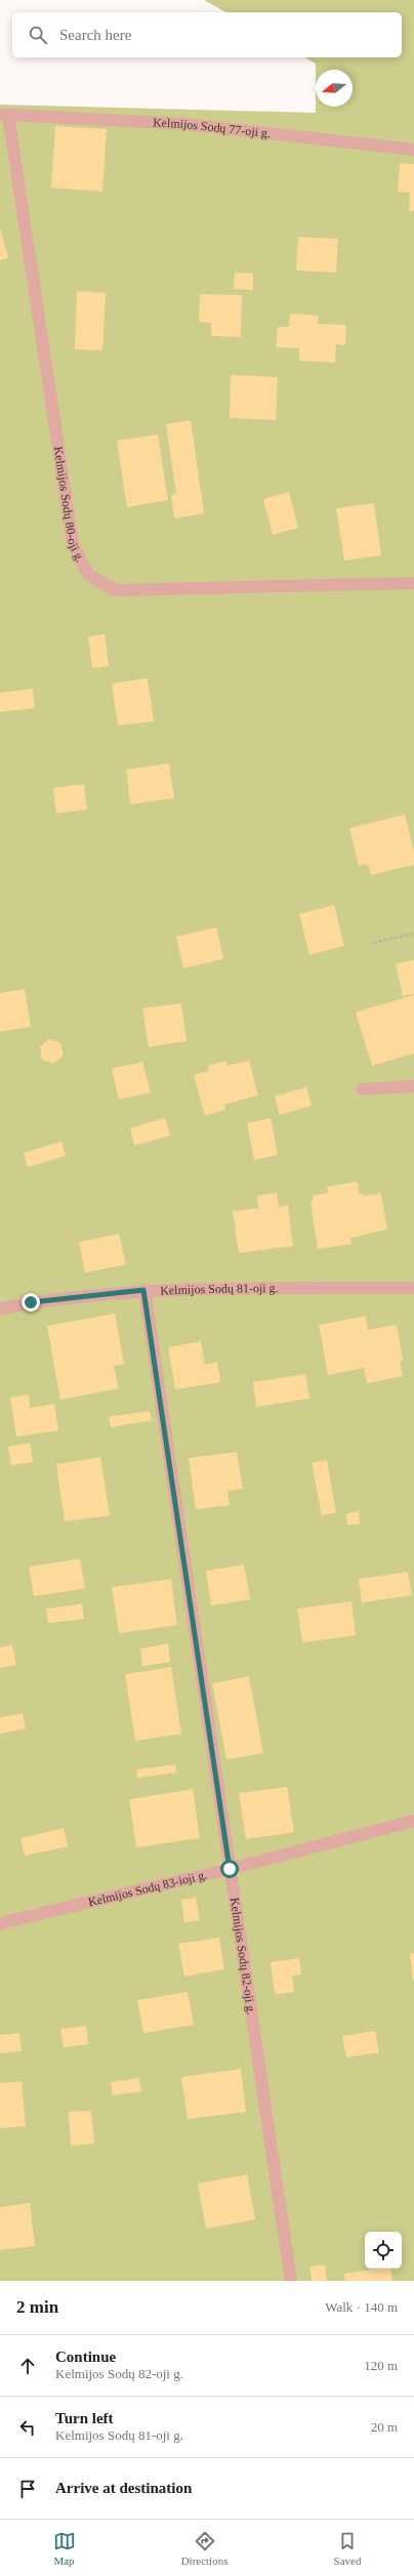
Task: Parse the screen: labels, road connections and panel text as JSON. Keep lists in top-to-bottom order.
{
  "streets": {
    "street": [
      "Kelmijos Sodų 77-oji g.",
      "Kelmijos Sodų 80-oji g.",
      "Kelmijos Sodų 81-oji g.",
      "Kelmijos Sodų 83-ioji g.",
      "Kelmijos Sodų 82-oji g."
    ]
  },
  "crossings": [
    ["Kelmijos Sodų 77-oji g.", "Kelmijos Sodų 80-oji g."],
    ["Kelmijos Sodų 81-oji g.", "Kelmijos Sodų 82-oji g."],
    ["Kelmijos Sodų 83-ioji g.", "Kelmijos Sodų 82-oji g."]
  ],
  "north": "left",
  "page": {
    "search": "Search here",
    "heading": ["2 min", "Walk · 140 m"],
    "list": [
      ["Continue", "Kelmijos Sodų 82-oji g.", "120 m"],
      ["Turn left", "Kelmijos Sodų 81-oji g.", "20 m"],
      "Arrive at destination"
    ],
    "nav": ["Map", "Directions", "Saved"]
  }
}
